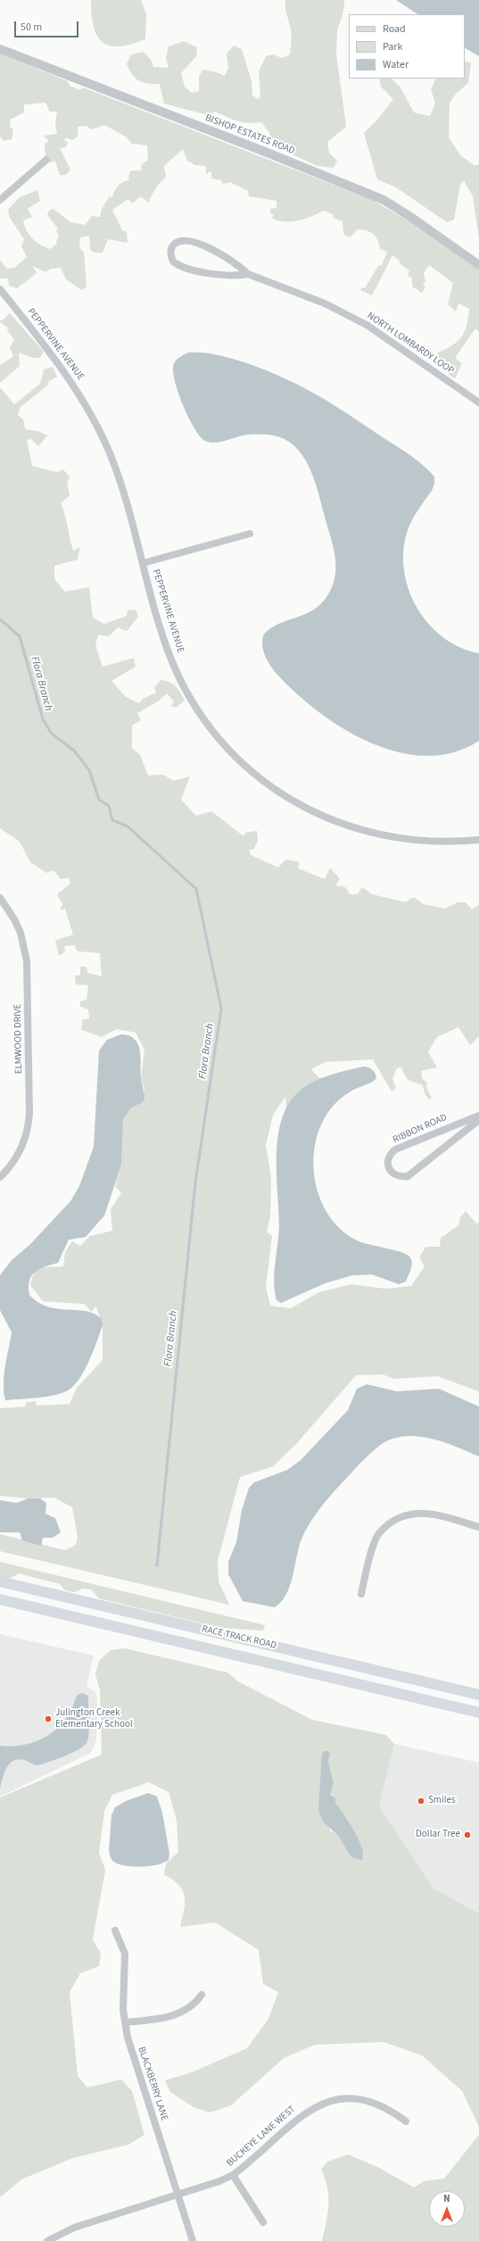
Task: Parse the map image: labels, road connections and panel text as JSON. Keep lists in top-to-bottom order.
{
  "streets": {
    "main road": ["RACE TRACK ROAD"],
    "street": [
      "BISHOP ESTATES ROAD",
      "NORTH LOMBARDY LOOP",
      "PEPPERVINE AVENUE",
      "ELMWOOD DRIVE",
      "RIBBON ROAD",
      "BLACKBERRY LANE",
      "BUCKEYE LANE WEST"
    ]
  },
  "crossings": [
    ["BLACKBERRY LANE", "BUCKEYE LANE WEST"]
  ],
  "water": ["Flora Branch"],
  "places": ["Julington Creek Elementary School", "Smiles", "Dollar Tree"],
  "legend": ["Road", "Park", "Water"],
  "scale_bar": "50 m",
  "north": "top"
}
